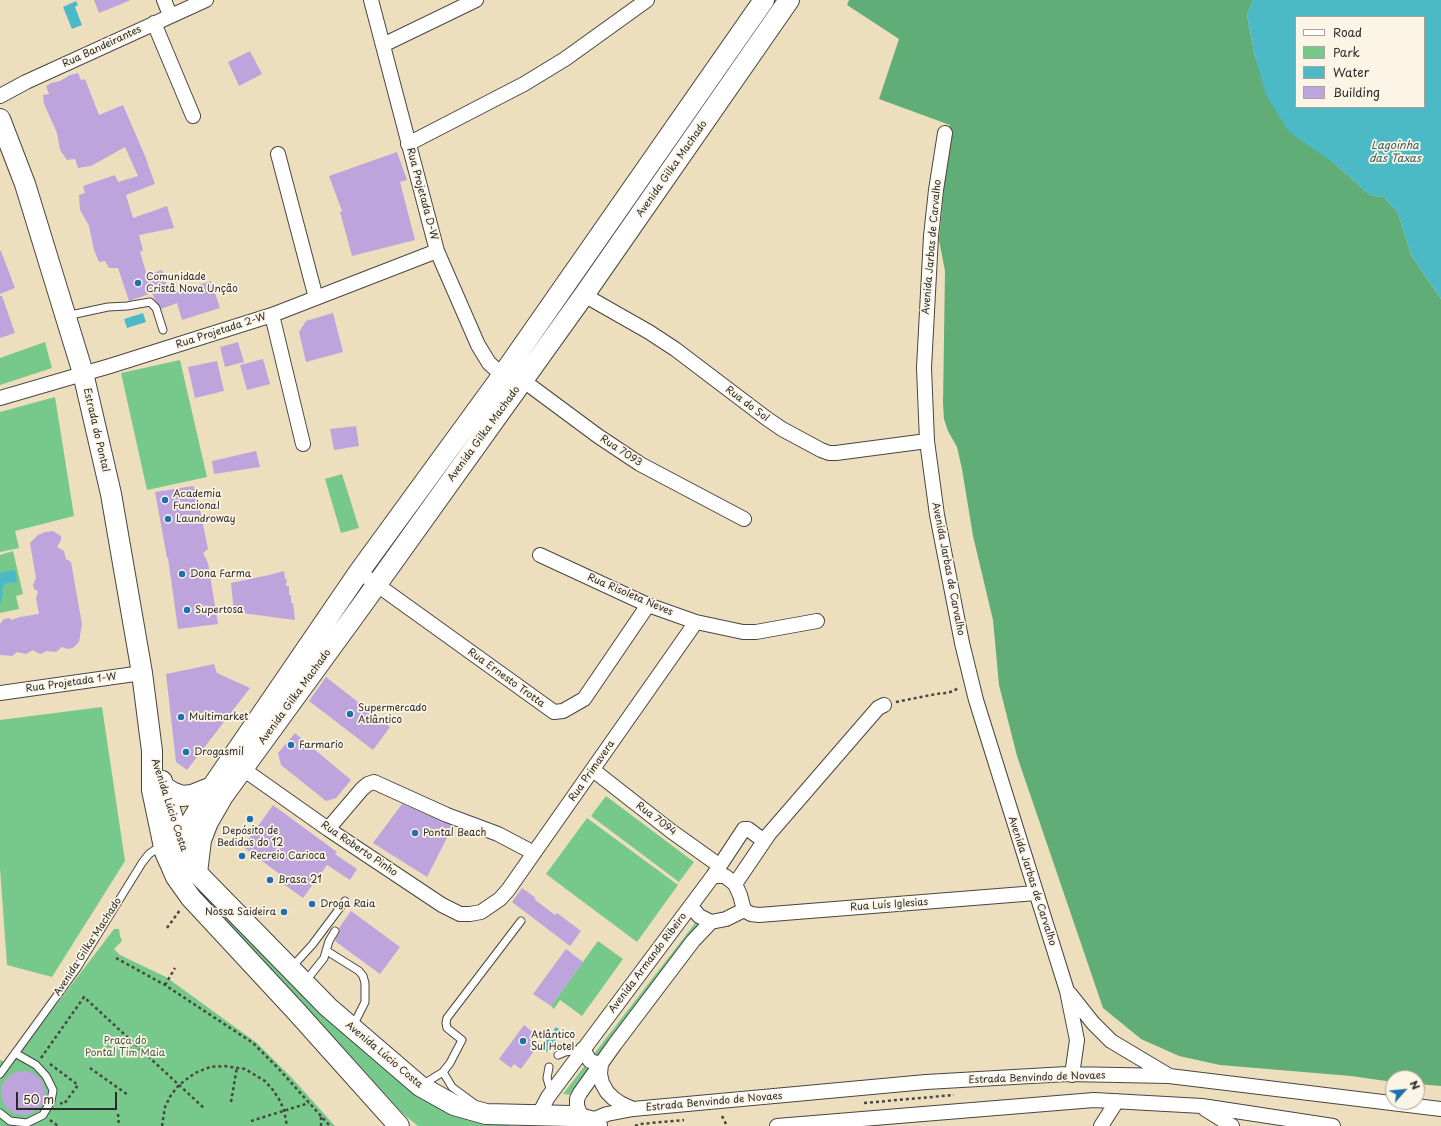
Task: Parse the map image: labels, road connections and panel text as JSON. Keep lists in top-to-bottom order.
{
  "streets": {
    "street": [
      "Rua Bandeirantes",
      "Avenida Gilka Machado",
      "Rua Projetada D-W",
      "Avenida Jarbas de Carvalho",
      "Rua Projetada 2-W",
      "Rua do Sol",
      "Estrada do Pontal",
      "Rua 7093",
      "Rua Risoleta Neves",
      "Rua Ernesto Trotta",
      "Rua Projetada 1-W",
      "Rua Primavera",
      "Avenida Lúcio Costa",
      "Rua 7094",
      "Rua Roberto Pinho",
      "Rua Luís Iglesias",
      "Avenida Armando Ribeiro",
      "Estrada Benvindo de Novaes"
    ]
  },
  "crossings": [
    ["Avenida Gilka Machado", "Rua Projetada D-W"],
    ["Avenida Gilka Machado", "Rua do Sol"],
    ["Avenida Gilka Machado", "Rua 7093"],
    ["Avenida Gilka Machado", "Rua Ernesto Trotta"],
    ["Avenida Gilka Machado", "Avenida Lúcio Costa"],
    ["Avenida Gilka Machado", "Rua Roberto Pinho"],
    ["Rua Projetada D-W", "Rua Projetada 2-W"],
    ["Rua Projetada D-W", "Rua 7093"],
    ["Avenida Jarbas de Carvalho", "Rua do Sol"],
    ["Avenida Jarbas de Carvalho", "Rua Luís Iglesias"],
    ["Avenida Jarbas de Carvalho", "Estrada Benvindo de Novaes"],
    ["Rua Projetada 2-W", "Estrada do Pontal"],
    ["Estrada do Pontal", "Rua Projetada 1-W"],
    ["Estrada do Pontal", "Avenida Lúcio Costa"],
    ["Rua Risoleta Neves", "Rua Ernesto Trotta"],
    ["Rua Risoleta Neves", "Rua Primavera"],
    ["Rua Primavera", "Rua 7094"],
    ["Rua Primavera", "Rua Roberto Pinho"],
    ["Avenida Lúcio Costa", "Avenida Armando Ribeiro"],
    ["Avenida Lúcio Costa", "Estrada Benvindo de Novaes"],
    ["Rua 7094", "Rua Luís Iglesias"],
    ["Rua 7094", "Avenida Armando Ribeiro"],
    ["Rua Luís Iglesias", "Avenida Armando Ribeiro"],
    ["Avenida Armando Ribeiro", "Estrada Benvindo de Novaes"]
  ],
  "water": ["Lagoinha das Taxas"],
  "parks": ["Praça do Pontal Tim Maia"],
  "places": [
    "Comunidade Cristã Nova Unção",
    "Academia Funcional",
    "Laundroway",
    "Dona Farma",
    "Supertosa",
    "Supermercado Atlântico",
    "Multimarket",
    "Farmario",
    "Drogasmil",
    "Depósito de Bedidas do 12",
    "Pontal Beach",
    "Recreio Carioca",
    "Brasa 21",
    "Droga Raia",
    "Nossa Saideira",
    "Atlântico Sul Hotel"
  ],
  "legend": [
    "Road",
    "Park",
    "Water",
    "Building"
  ],
  "scale_bar": "50 m",
  "north": "top right"
}
